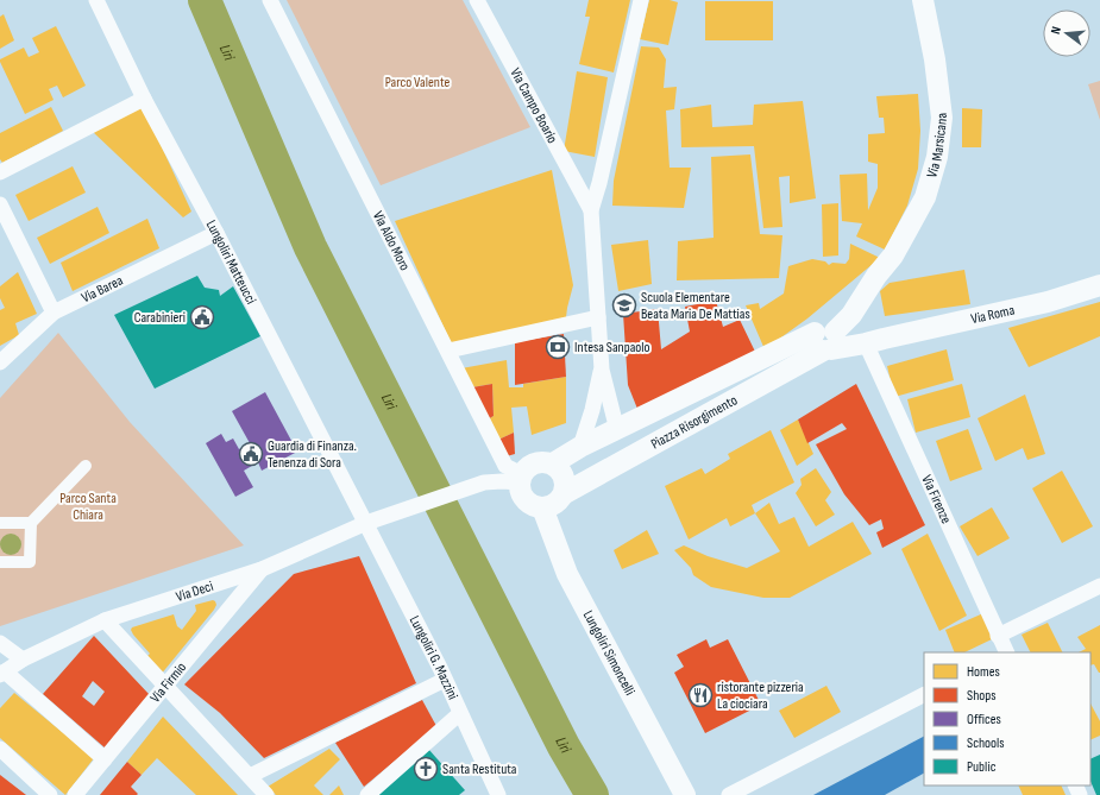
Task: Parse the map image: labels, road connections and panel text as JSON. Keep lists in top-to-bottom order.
{
  "streets": {
    "main road": [
      "Via Marsicana",
      "Via Roma",
      "Piazza Risorgimento",
      "Lungoliri Simoncelli"
    ],
    "street": [
      "Via Campo Boario",
      "Via Aldo Moro",
      "Lungoliri Matteucci",
      "Via Barea",
      "Via Firenze",
      "Via Deci",
      "Lungoliri G. Mazzini",
      "Via Firmio"
    ]
  },
  "crossings": [
    ["Via Marsicana", "Piazza Risorgimento"],
    ["Via Aldo Moro", "Piazza Risorgimento"],
    ["Via Aldo Moro", "Via Deci"],
    ["Via Aldo Moro", "Lungoliri Simoncelli"],
    ["Lungoliri Matteucci", "Via Barea"],
    ["Lungoliri Matteucci", "Via Deci"],
    ["Lungoliri Matteucci", "Lungoliri G. Mazzini"],
    ["Via Roma", "Via Firenze"],
    ["Piazza Risorgimento", "Via Deci"],
    ["Piazza Risorgimento", "Lungoliri Simoncelli"],
    ["Via Deci", "Lungoliri Simoncelli"],
    ["Via Deci", "Lungoliri G. Mazzini"],
    ["Via Deci", "Via Firmio"]
  ],
  "water": ["Liri"],
  "parks": ["Parco Valente", "Parco Santa Chiara"],
  "places": {
    "school or university": ["Scuola Elementare Beata Maria De Mattias"],
    "public building": ["Carabinieri", "Guardia di Finanza. Tenenza di Sora"],
    "bank": ["Intesa Sanpaolo"],
    "restaurant": ["ristorante pizzeria La ciociara"],
    "church": ["Santa Restituta"]
  },
  "legend": [
    "Homes",
    "Shops",
    "Offices",
    "Schools",
    "Public"
  ],
  "north": "left"
}
